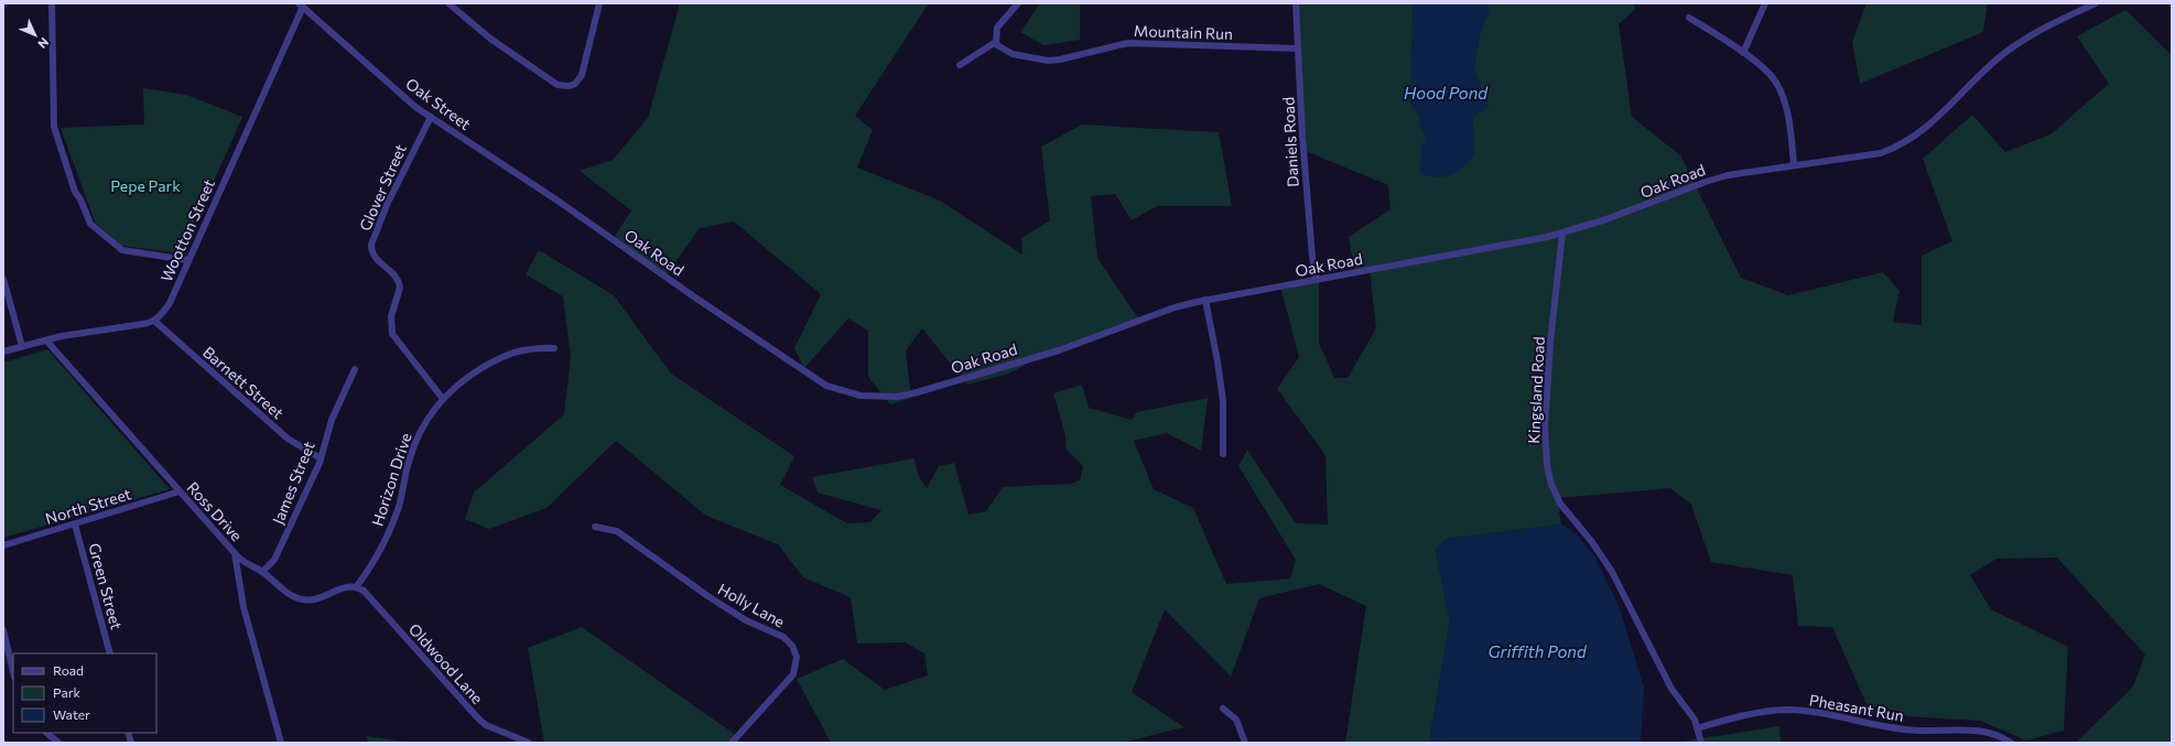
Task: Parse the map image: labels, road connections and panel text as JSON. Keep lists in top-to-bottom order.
{
  "streets": {
    "street": [
      "Mountain Run",
      "Oak Street",
      "Daniels Road",
      "Oak Road",
      "Glover Street",
      "Wootton Street",
      "Barnett Street",
      "Kingsland Road",
      "Horizon Drive",
      "James Street",
      "North Street",
      "Ross Drive",
      "Green Street",
      "Holly Lane",
      "Oldwood Lane",
      "Pheasant Run"
    ]
  },
  "crossings": [
    ["Mountain Run", "Daniels Road"],
    ["Oak Street", "Oak Road"],
    ["Oak Street", "Glover Street"],
    ["Oak Street", "Wootton Street"],
    ["Daniels Road", "Oak Road"],
    ["Oak Road", "Kingsland Road"],
    ["Glover Street", "Horizon Drive"],
    ["Wootton Street", "Barnett Street"],
    ["Barnett Street", "James Street"],
    ["Kingsland Road", "Pheasant Run"],
    ["Horizon Drive", "Oldwood Lane"],
    ["North Street", "Ross Drive"],
    ["North Street", "Green Street"]
  ],
  "water": ["Hood Pond", "Griffith Pond"],
  "parks": ["Pepe Park"],
  "legend": ["Road", "Park", "Water"],
  "north": "bottom right"
}
